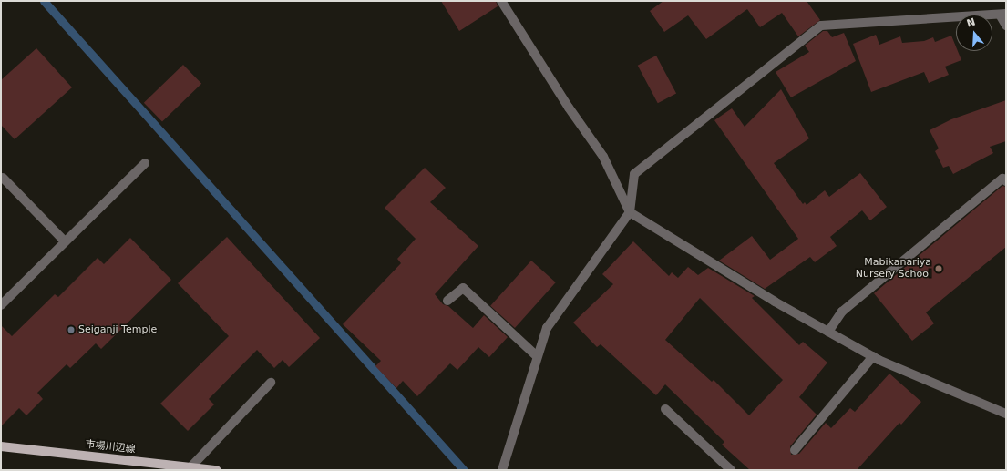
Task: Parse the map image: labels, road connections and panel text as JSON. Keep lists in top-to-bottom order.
{
  "streets": {
    "main road": ["市場川辺線"]
  },
  "places": ["Mabikanariya Nursery School", "Seiganji Temple"],
  "north": "top"
}
